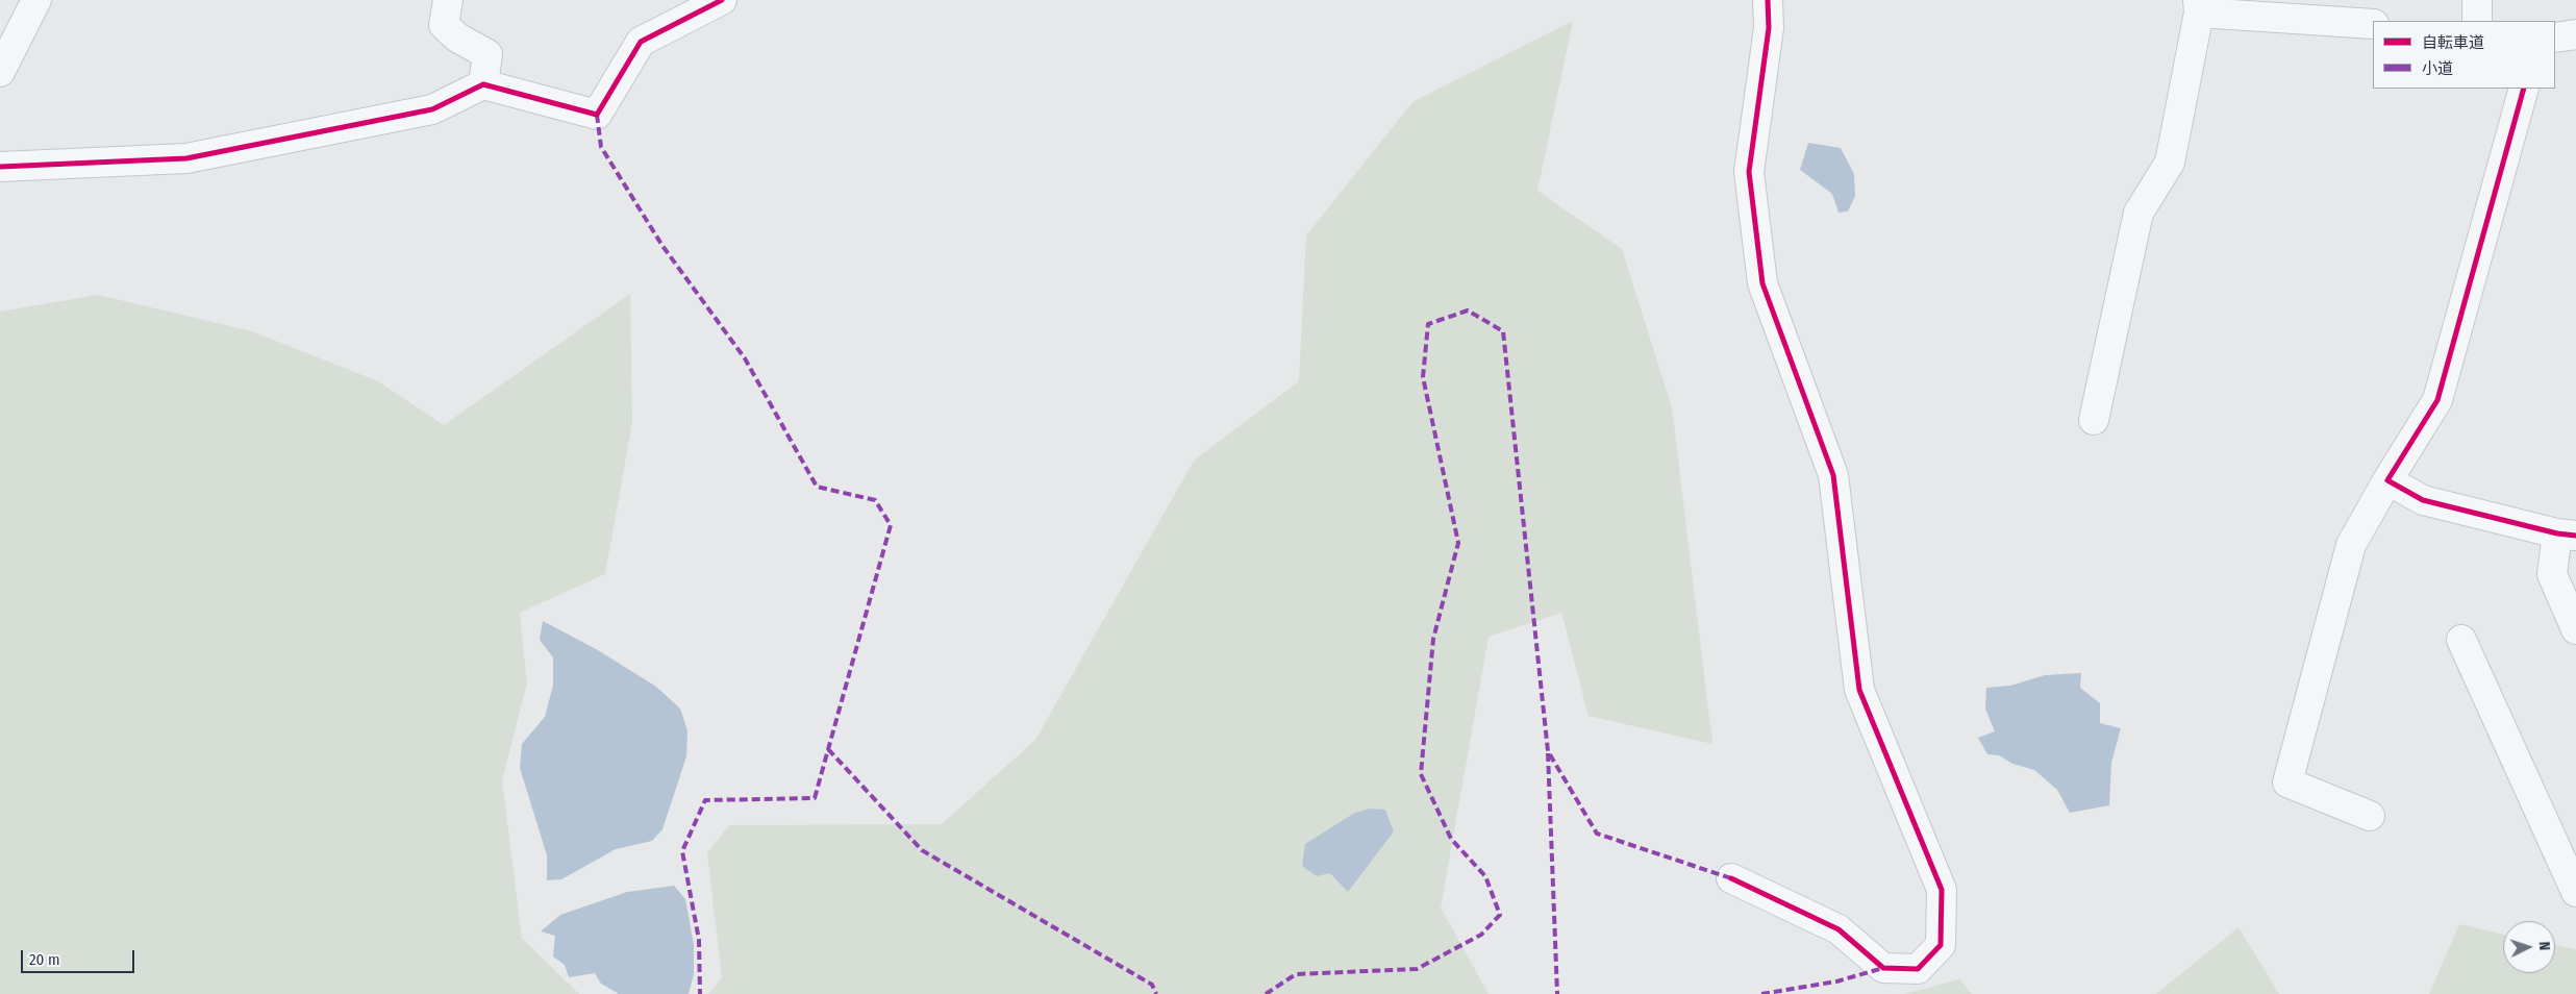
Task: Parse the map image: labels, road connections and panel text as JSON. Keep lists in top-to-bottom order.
{
  "legend": ["自転車道", "小道"],
  "scale_bar": "20 m",
  "north": "right"
}
